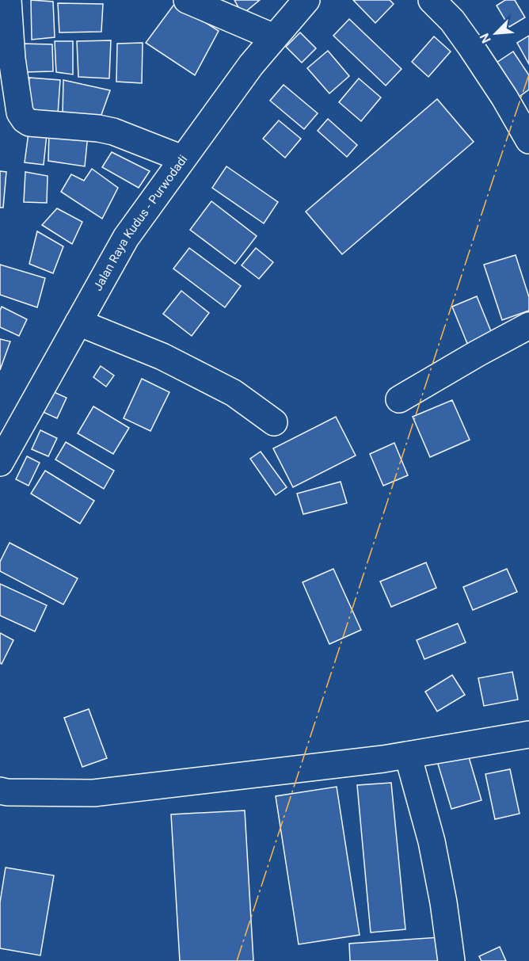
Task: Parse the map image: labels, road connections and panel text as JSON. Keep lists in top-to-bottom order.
{
  "streets": {
    "street": ["Jalan Raya Kudus - Purwodadi"]
  },
  "north": "bottom left"
}
